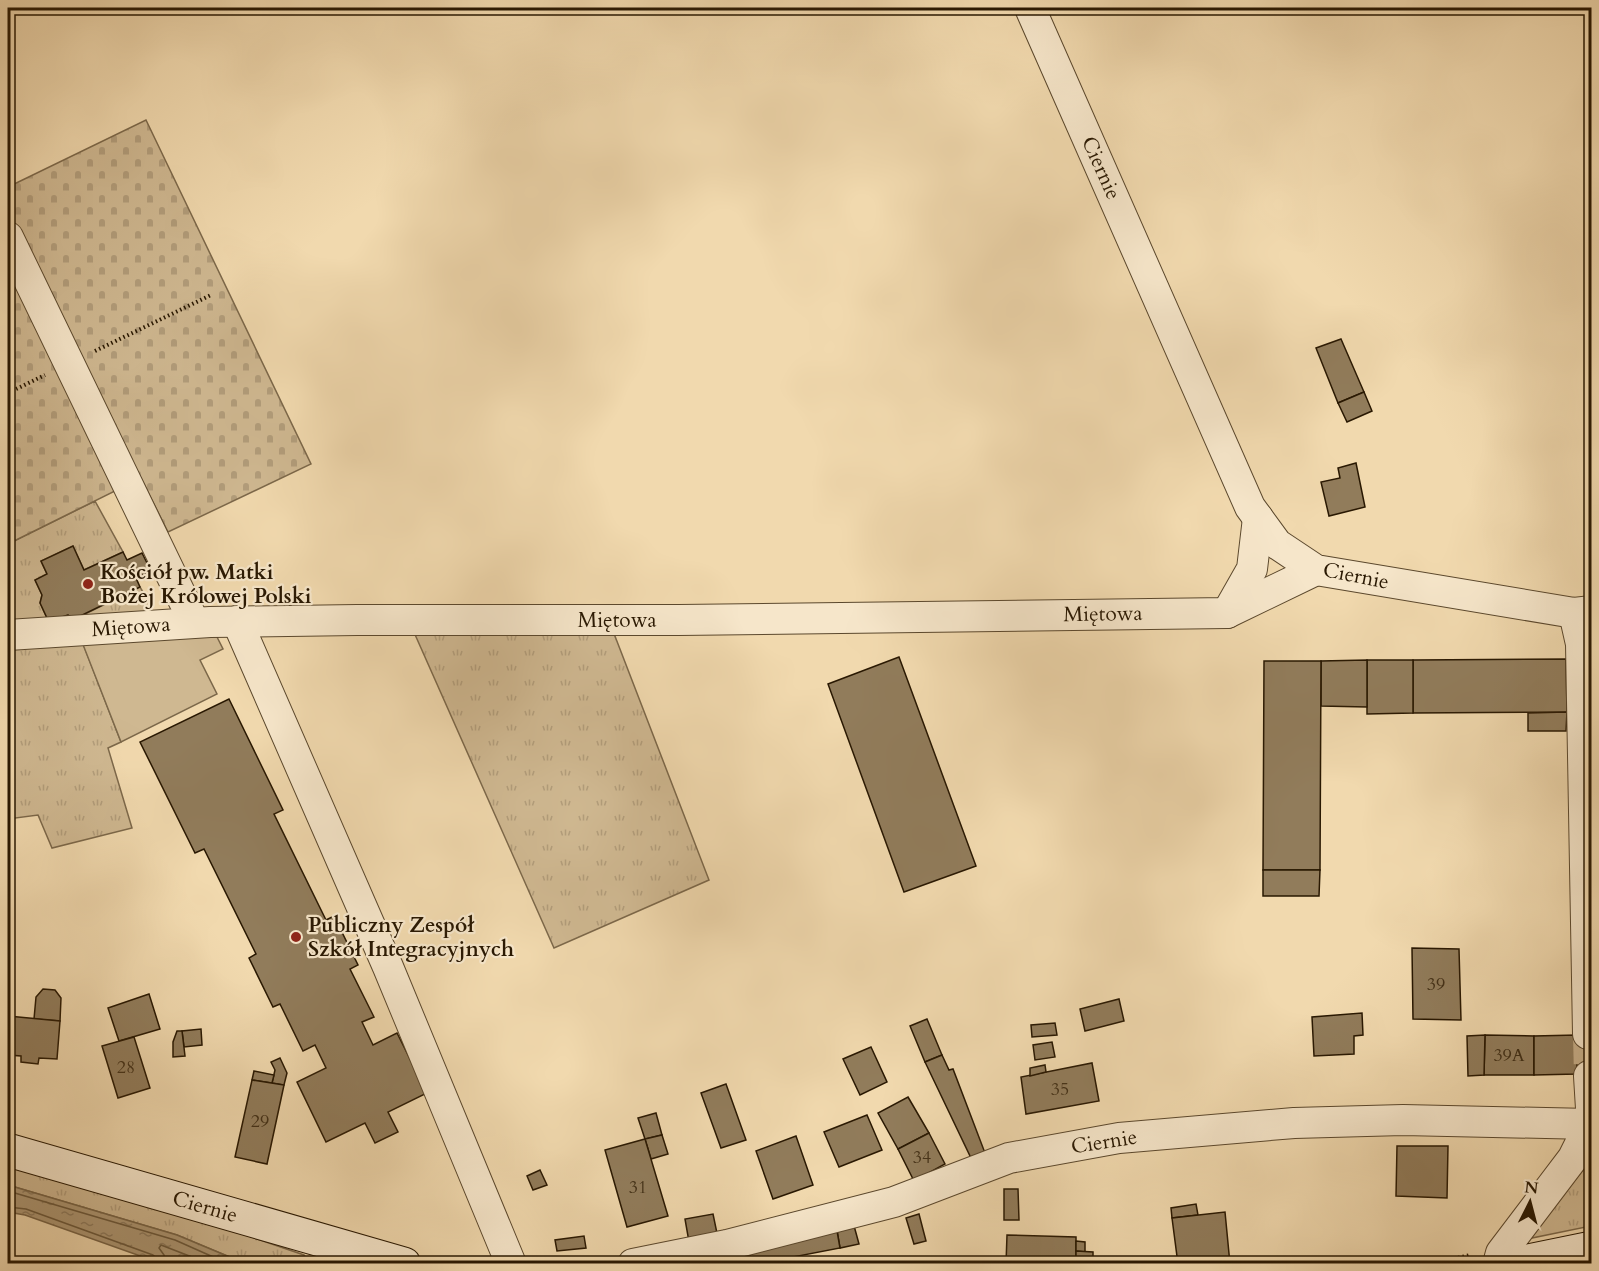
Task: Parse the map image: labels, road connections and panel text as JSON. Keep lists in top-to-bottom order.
{
  "streets": {
    "street": ["Ciernie", "Miętowa"]
  },
  "crossings": [
    ["Ciernie", "Miętowa"]
  ],
  "places": ["Kościół pw. Matki Bożej Królowej Polski", "Publiczny Zespół Szkół Integracyjnych"],
  "house_numbers": [
    "39",
    "39A",
    "28",
    "35",
    "29",
    "34",
    "31"
  ],
  "north": "top"
}
